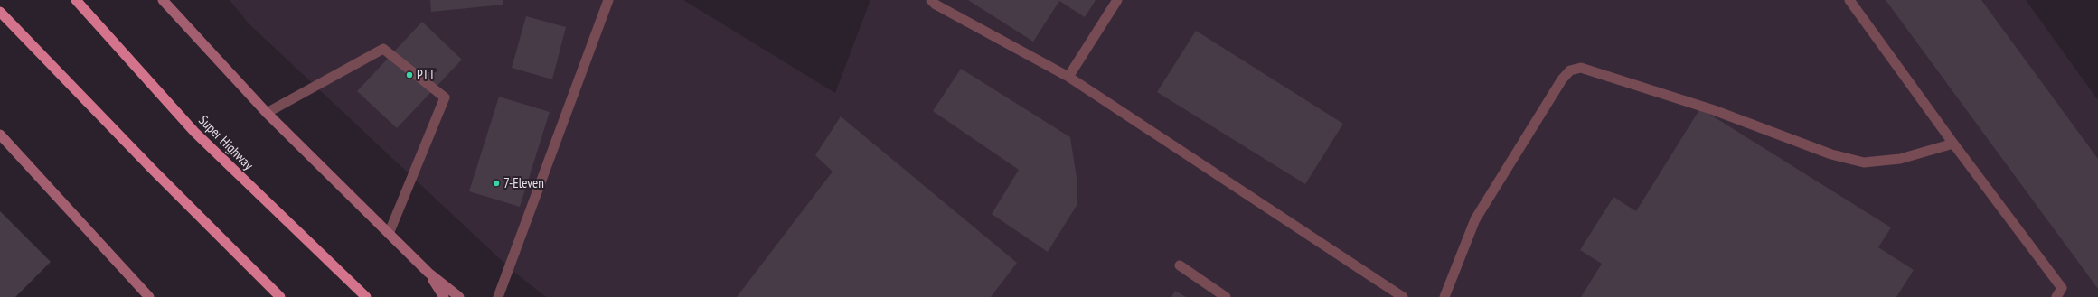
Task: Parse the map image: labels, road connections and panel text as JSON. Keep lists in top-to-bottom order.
{
  "streets": {
    "highway": ["Super Highway"]
  },
  "places": ["PTT", "7-Eleven"]
}
